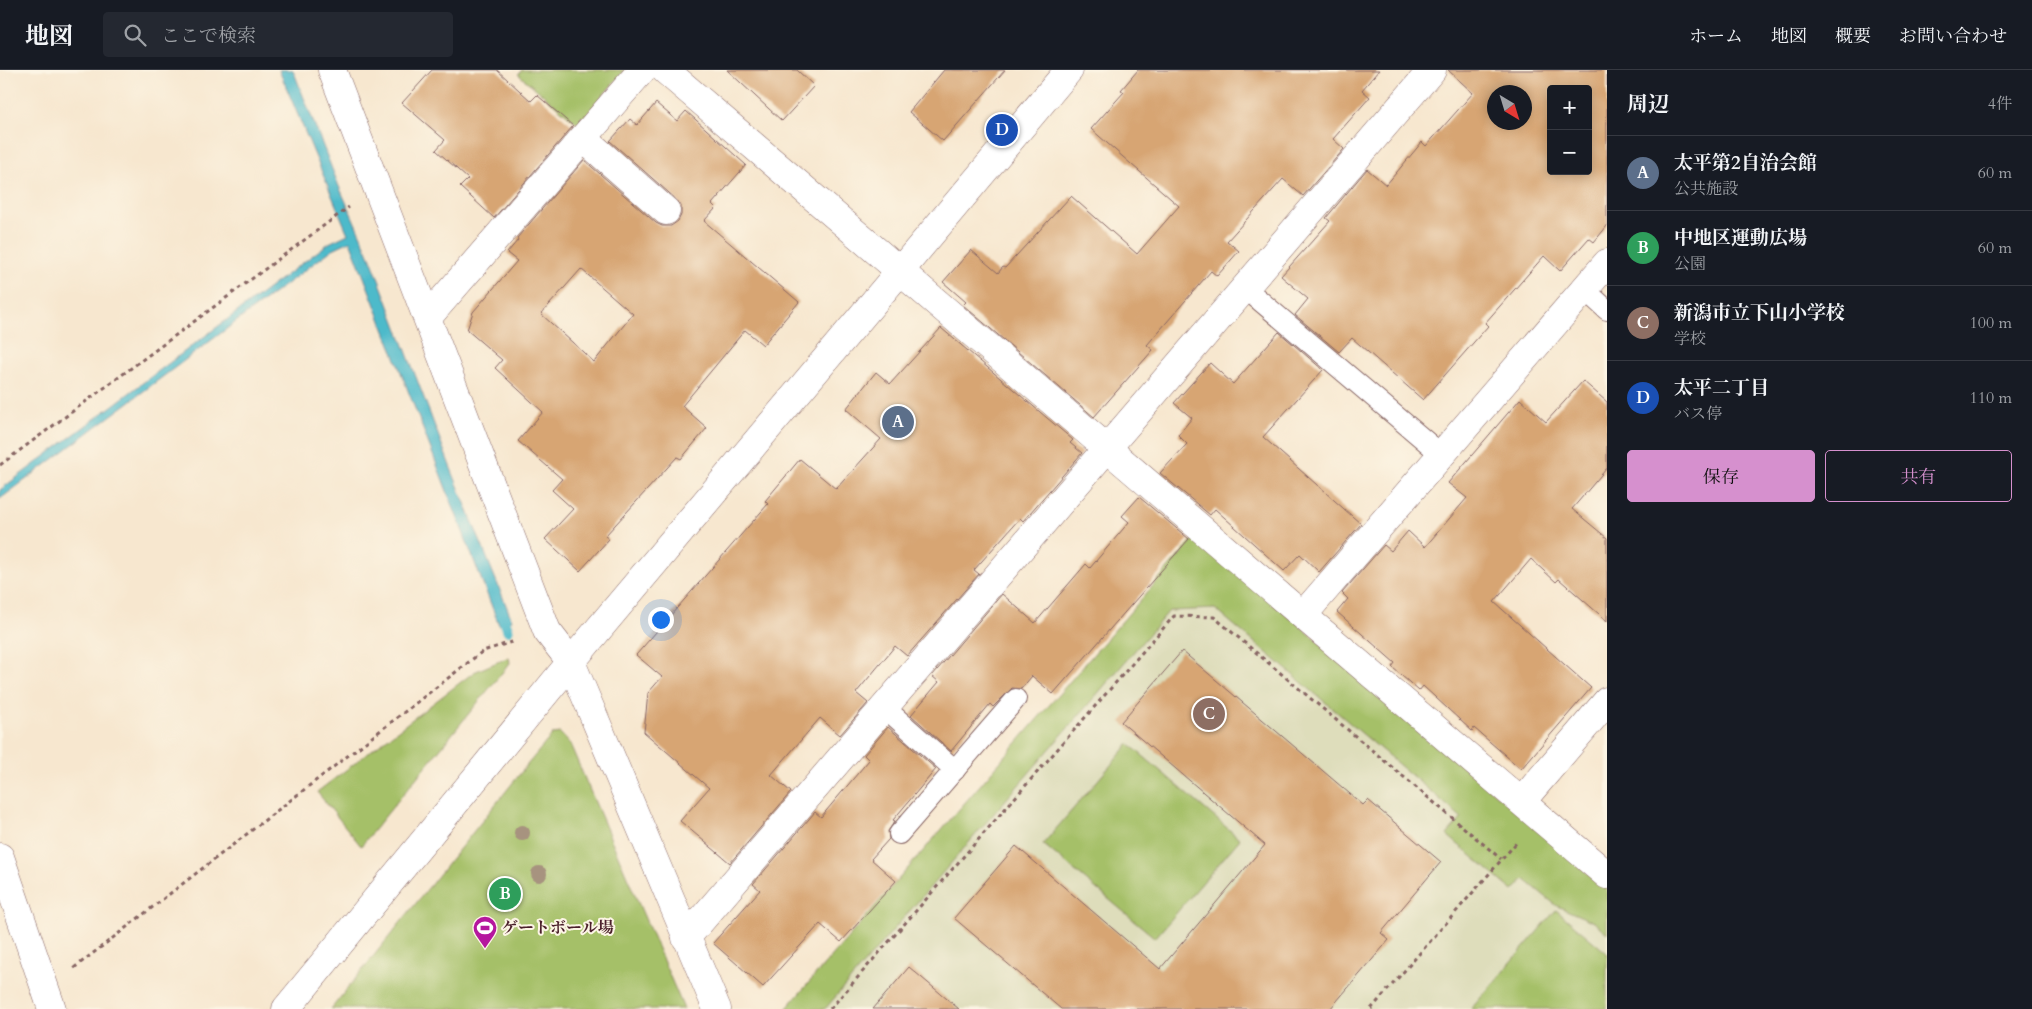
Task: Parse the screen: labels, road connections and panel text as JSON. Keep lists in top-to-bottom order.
{
  "places": {
    "sports": ["ゲートボール場"]
  },
  "north": "bottom right",
  "page": {
    "header": "地図",
    "search": "ここで検索",
    "nav": [
      "ホーム",
      "地図",
      "概要",
      "お問い合わせ"
    ],
    "heading": ["周辺", "4件"],
    "map_buttons": ["+", "−"],
    "pins": [
      "D",
      "A",
      "C",
      "B"
    ],
    "list": [
      {
        "mark": "A",
        "name": "太平第2自治会館",
        "note": "公共施設",
        "value": "60 m"
      },
      {
        "mark": "B",
        "name": "中地区運動広場",
        "note": "公園",
        "value": "60 m"
      },
      {
        "mark": "C",
        "name": "新潟市立下山小学校",
        "note": "学校",
        "value": "100 m"
      },
      {
        "mark": "D",
        "name": "太平二丁目",
        "note": "バス停",
        "value": "110 m"
      }
    ],
    "buttons": ["保存", "共有"]
  }
}
